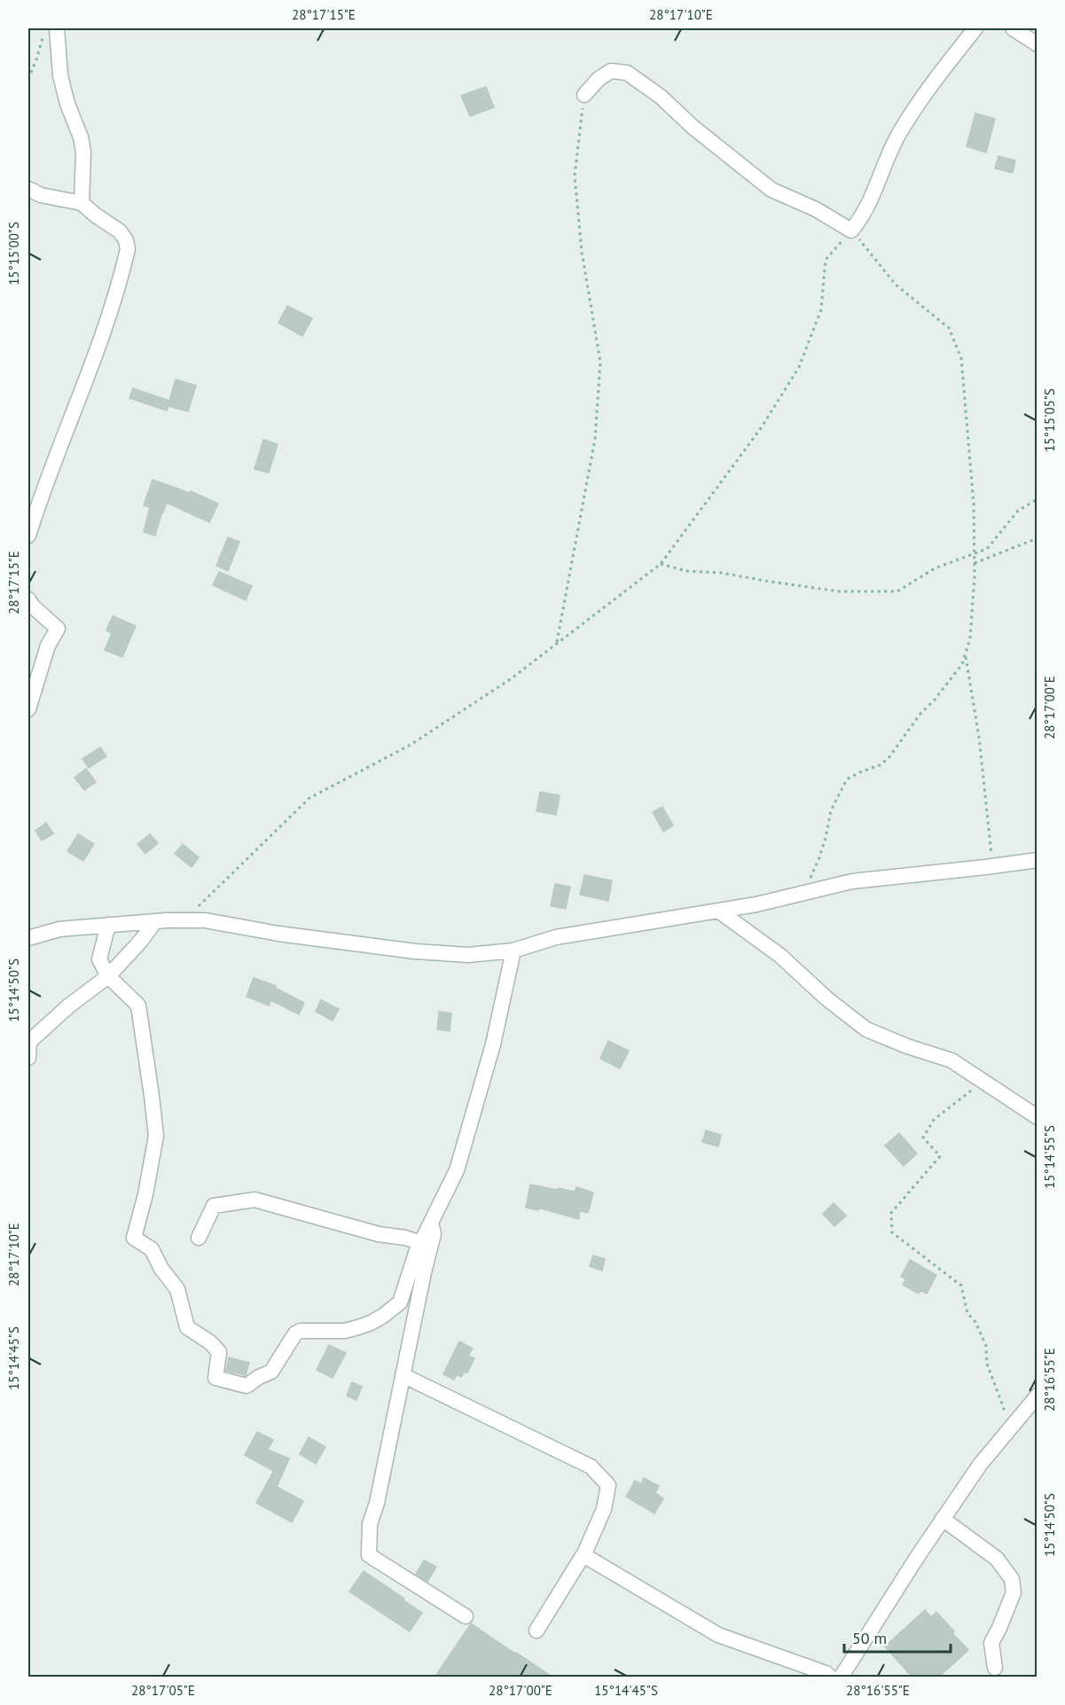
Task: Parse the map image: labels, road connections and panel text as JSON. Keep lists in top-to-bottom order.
{
  "scale_bar": "50 m",
  "coordinates": [
    "28°17'15\"E",
    "28°17'10\"E",
    "15°15'00\"S",
    "15°15'05\"S",
    "28°17'00\"E",
    "15°14'50\"S",
    "15°14'55\"S",
    "15°14'45\"S",
    "28°16'55\"E",
    "28°17'05\"E"
  ]
}
